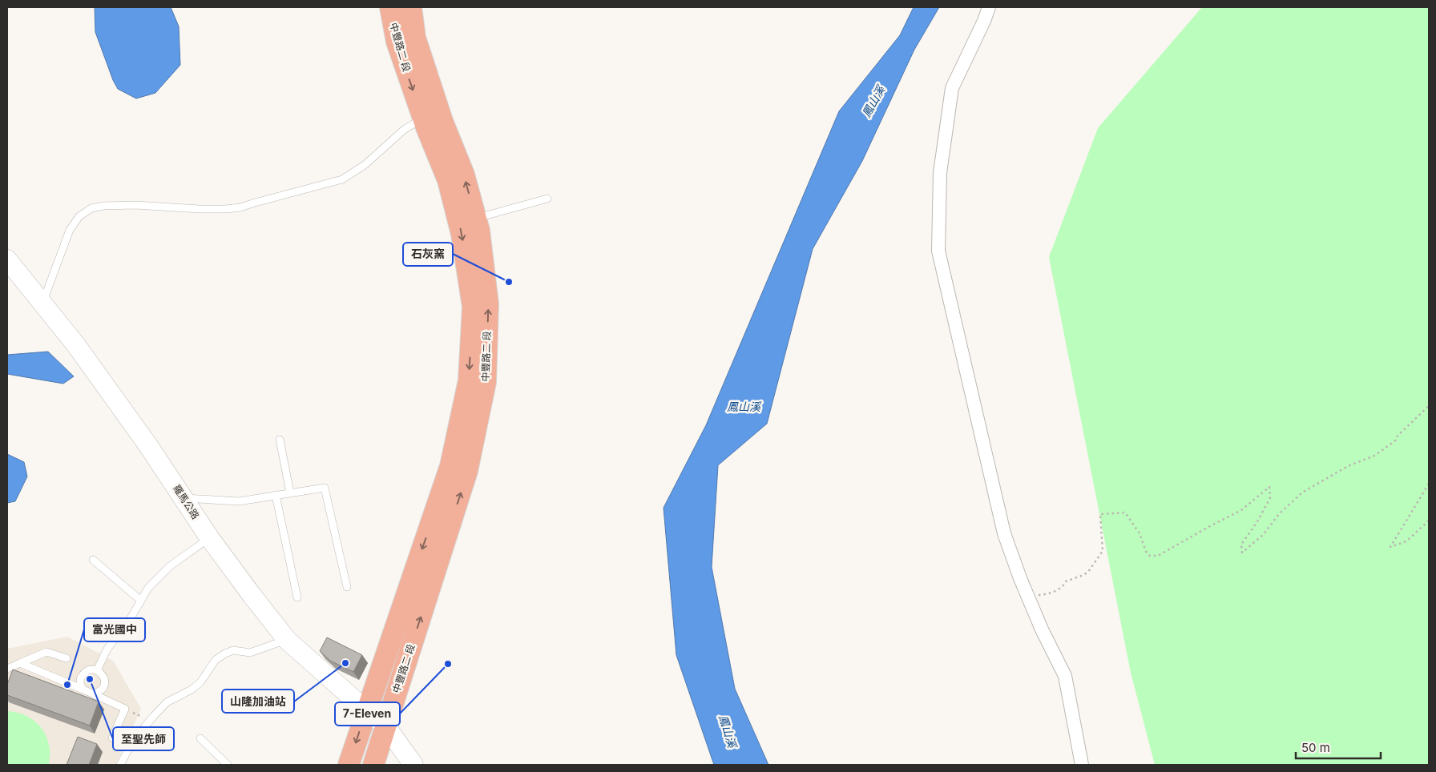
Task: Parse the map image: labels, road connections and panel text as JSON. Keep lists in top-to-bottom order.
{
  "streets": {
    "main road": ["中豐路二 段", "羅馬公路"]
  },
  "crossings": [
    ["中豐路二 段", "羅馬公路"]
  ],
  "water": ["鳳山溪"],
  "places": [
    "石灰窯",
    "山隆加油站",
    "7-Eleven",
    "至聖先師",
    "富光國中"
  ],
  "scale_bar": "50 m"
}
